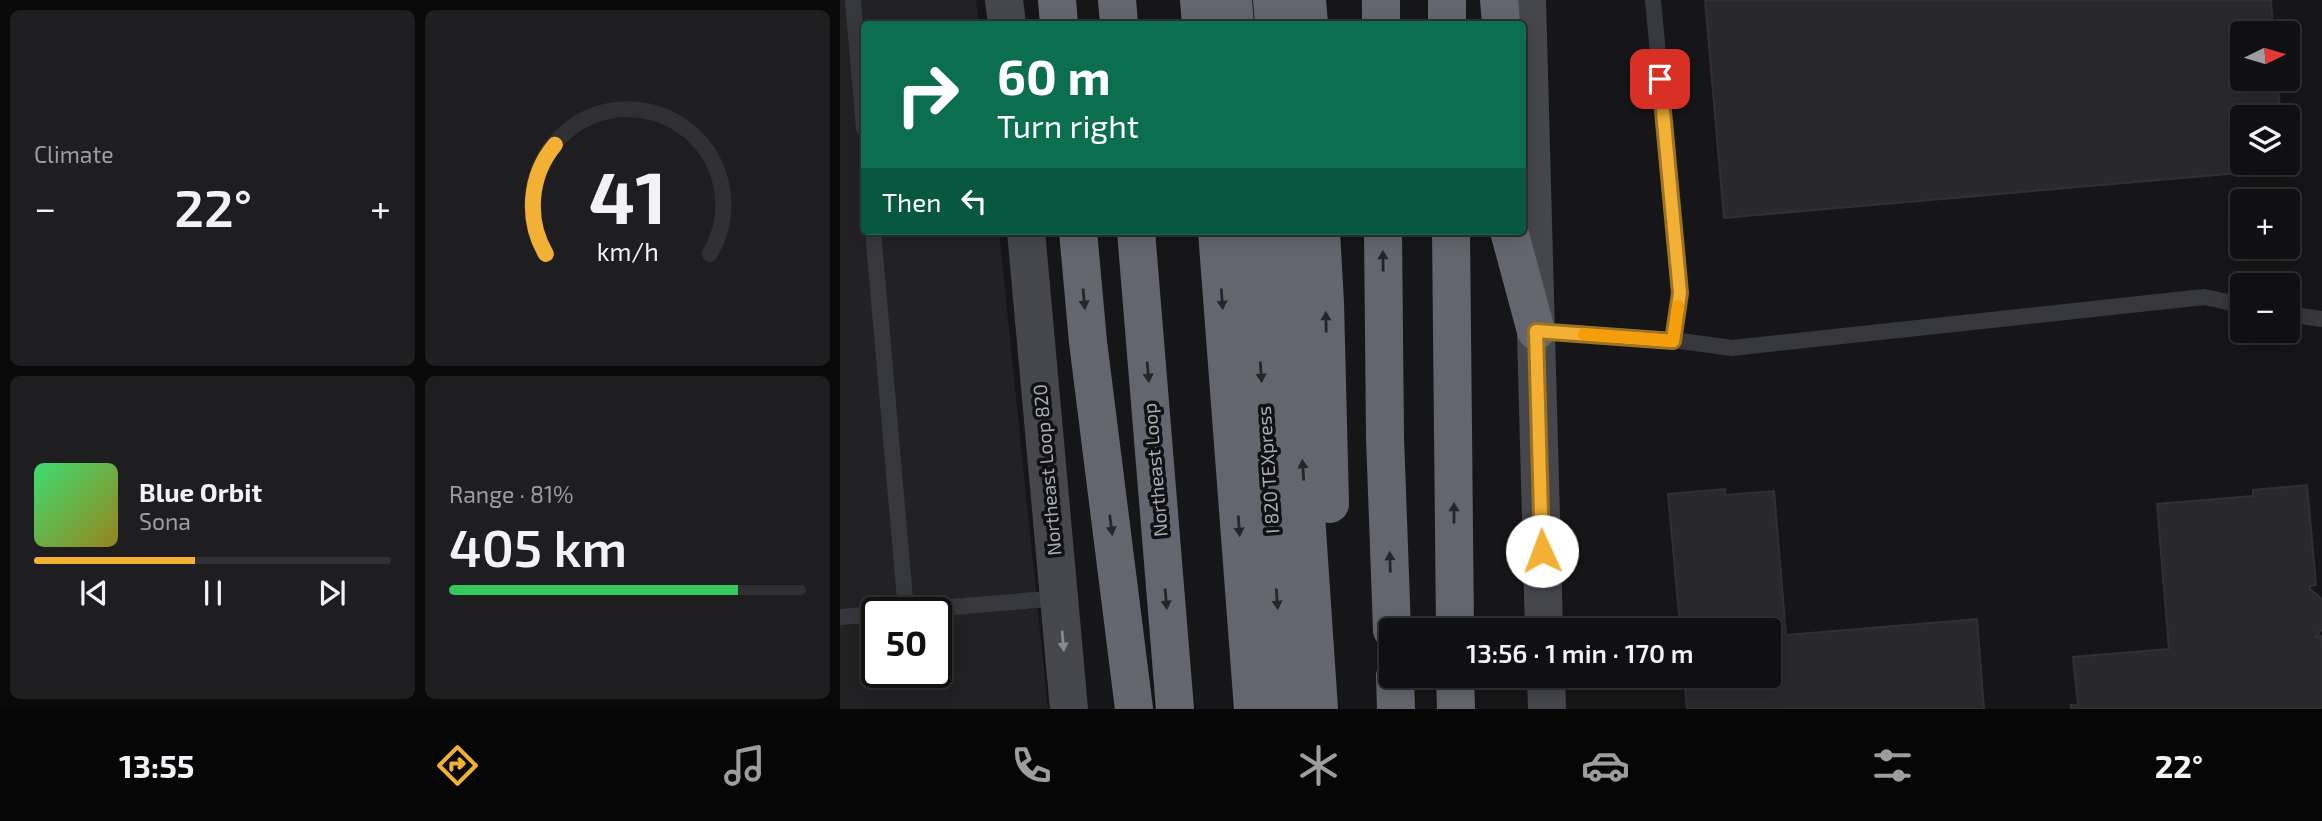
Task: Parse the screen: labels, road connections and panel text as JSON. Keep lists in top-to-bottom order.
{
  "streets": {
    "highway": ["Northeast Loop", "I 820 TEXpress"],
    "main road": ["Northeast Loop 820"]
  },
  "north": "right",
  "page": {
    "tile": [
      "Climate",
      ["Range · 81%", "405 km"]
    ],
    "map_buttons": ["+", "−"],
    "turn": ["60 m", "Turn right"],
    "then": "Then",
    "heat": ["−", "22°", "+"],
    "song": ["Blue Orbit", "Sona"],
    "limit": "50",
    "trip": "13:56 · 1 min · 170 m",
    "tabs": ["13:55", "22°"],
    "gauge": ["41", "km/h"]
  }
}
